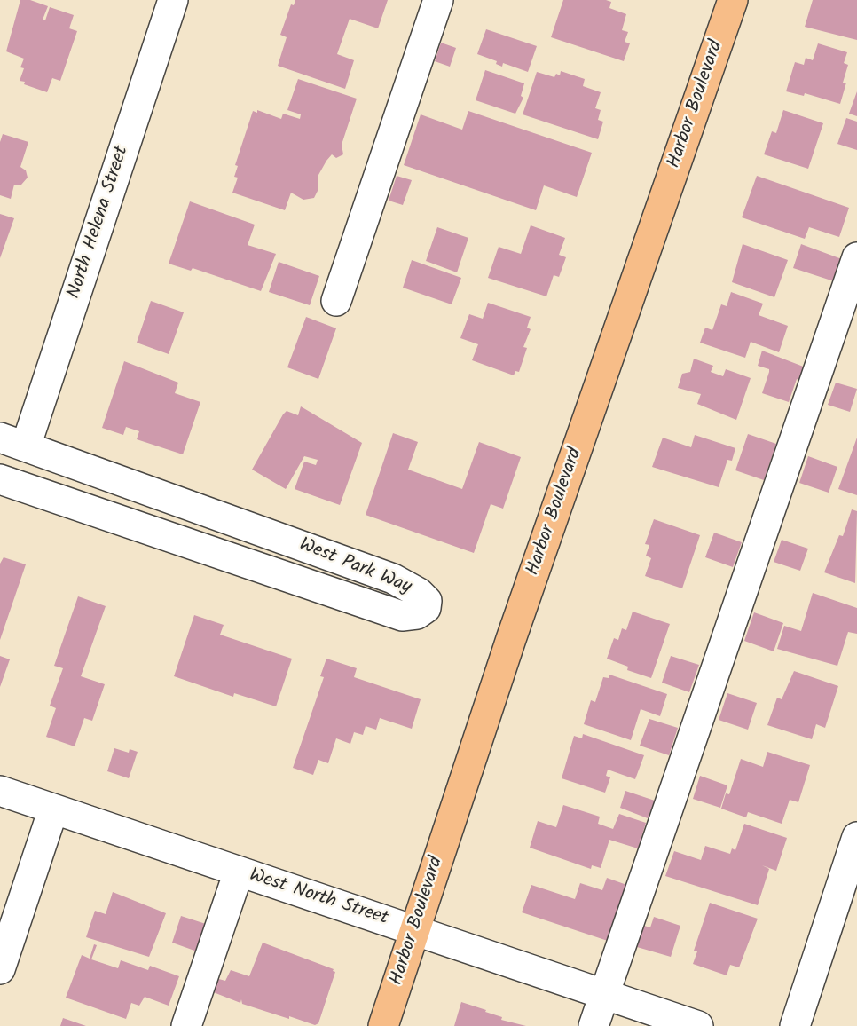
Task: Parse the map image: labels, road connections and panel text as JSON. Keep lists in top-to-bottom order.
{
  "streets": {
    "main road": ["Harbor Boulevard"],
    "street": ["North Helena Street", "West Park Way", "West North Street"]
  },
  "crossings": [
    ["Harbor Boulevard", "West North Street"],
    ["North Helena Street", "West Park Way"]
  ]
}
